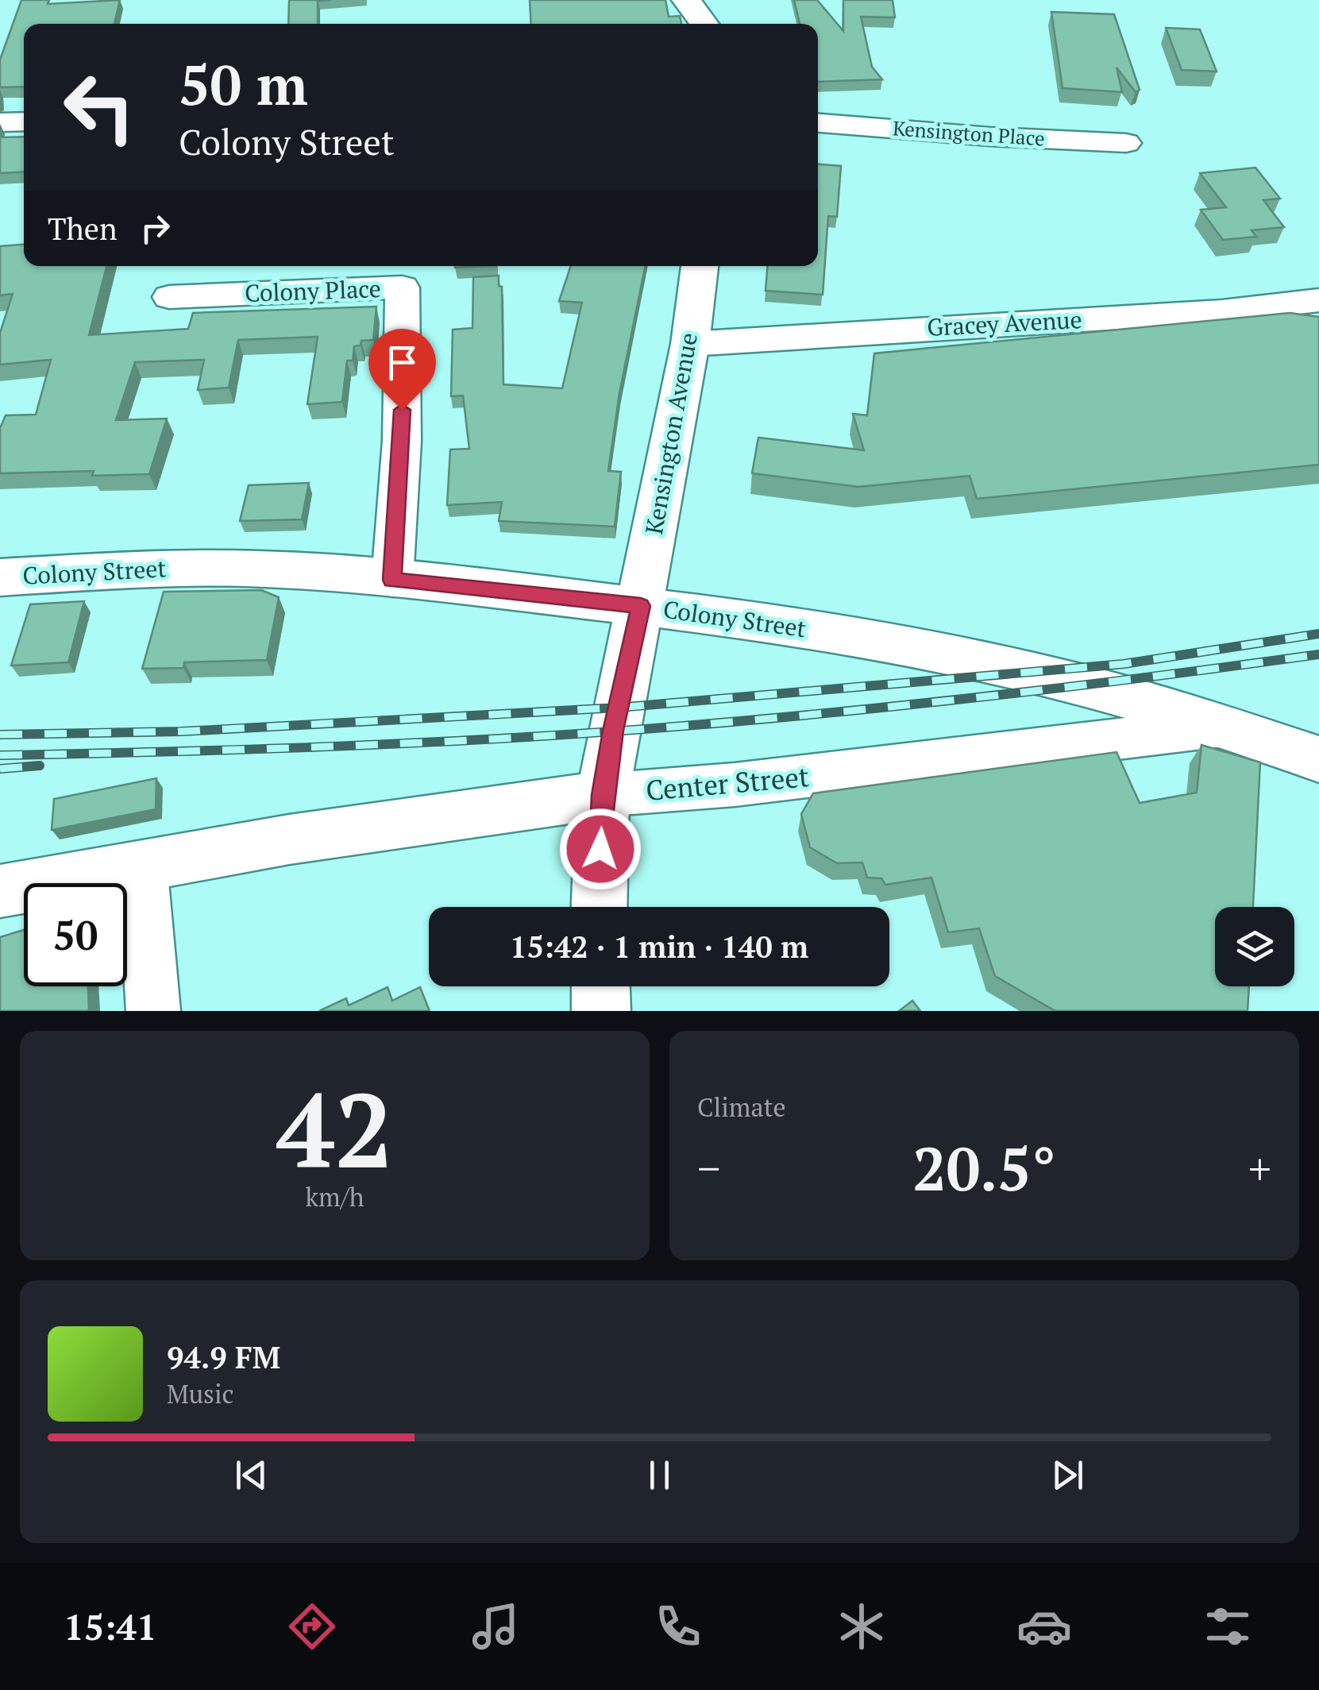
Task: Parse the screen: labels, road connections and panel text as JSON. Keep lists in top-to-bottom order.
{
  "streets": {
    "main road": ["Kensington Avenue", "Colony Street", "Center Street"],
    "street": ["Kensington Place", "Colony Place", "Gracey Avenue"]
  },
  "crossings": [
    ["Colony Place", "Colony Street"],
    ["Gracey Avenue", "Kensington Avenue"],
    ["Kensington Avenue", "Colony Street"],
    ["Kensington Avenue", "Center Street"],
    ["Colony Street", "Center Street"]
  ],
  "page": {
    "turn": ["50 m", "Colony Street"],
    "then": "Then",
    "limit": "50",
    "trip": "15:42 · 1 min · 140 m",
    "tile": [
      ["42", "km/h"],
      "Climate"
    ],
    "heat": ["−", "20.5°", "+"],
    "song": ["94.9 FM", "Music"],
    "tabs": "15:41"
  }
}
